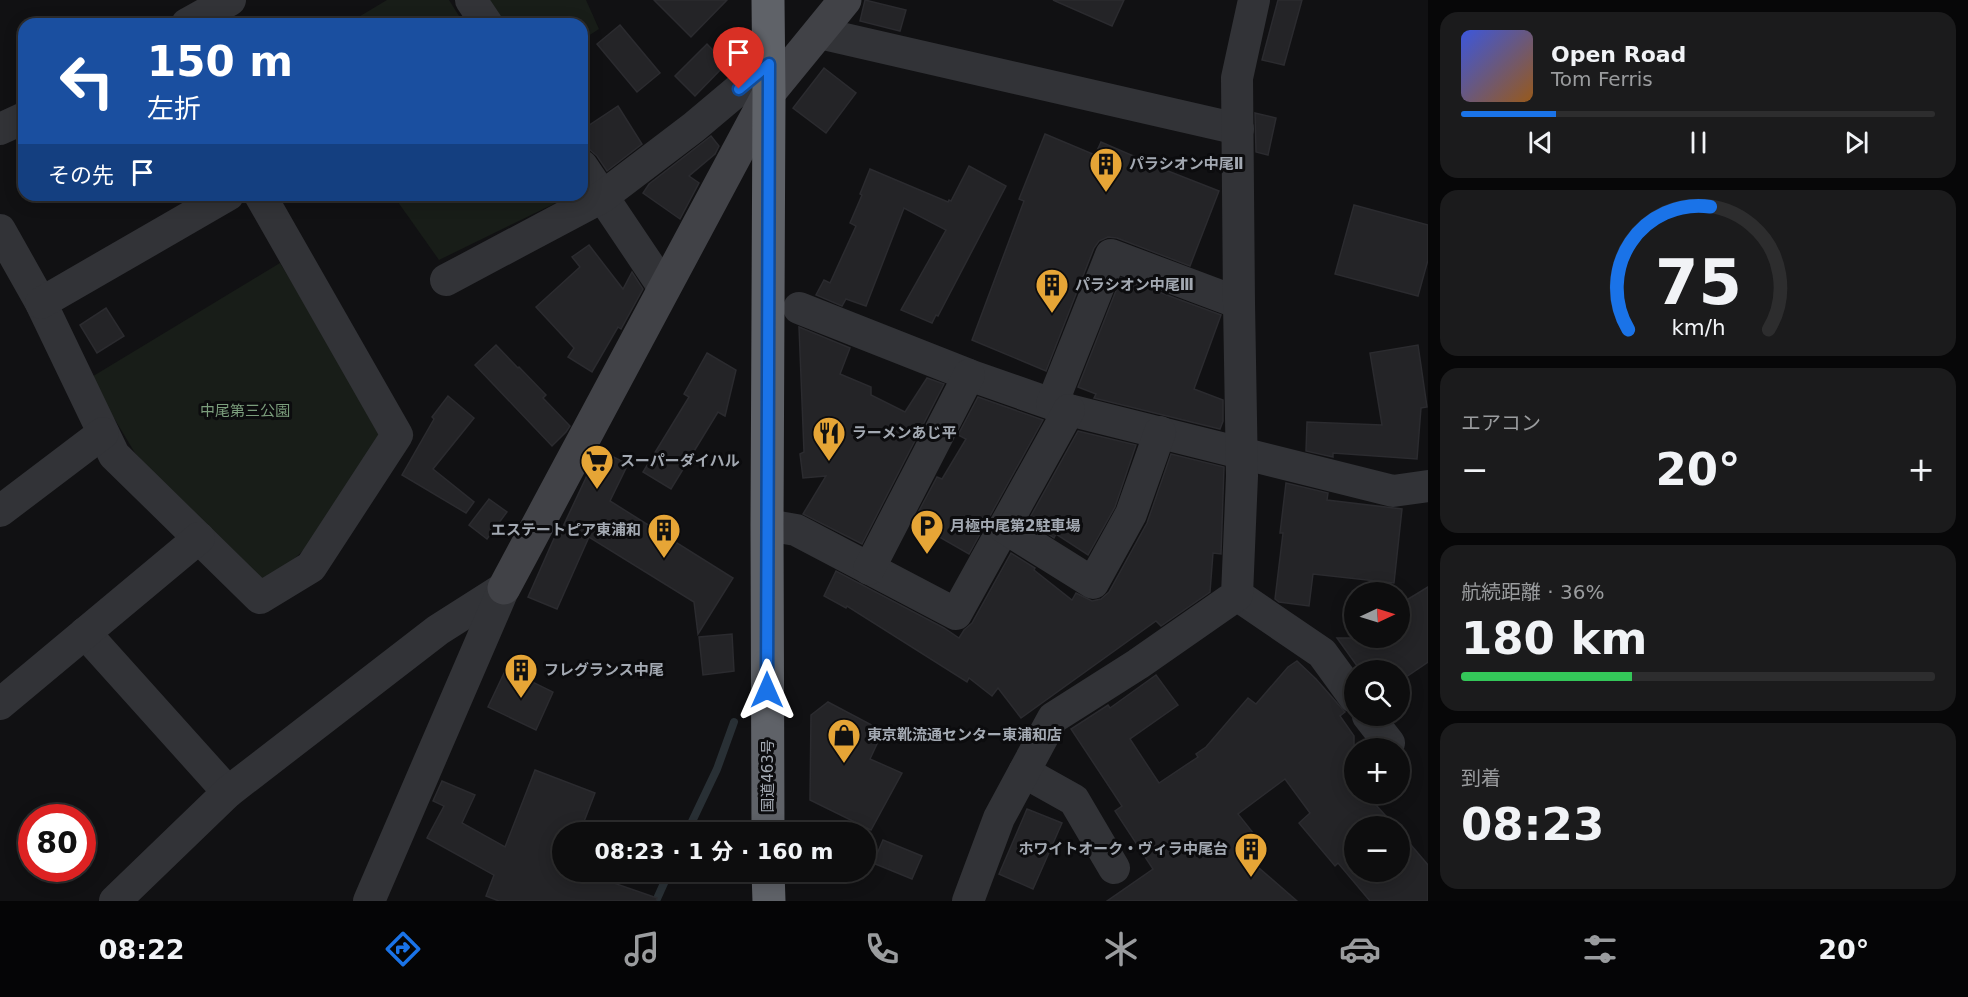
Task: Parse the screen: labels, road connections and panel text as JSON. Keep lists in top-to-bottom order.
{
  "streets": {
    "highway": ["国道463号"]
  },
  "parks": ["中尾第三公園"],
  "places": {
    "building": [
      "パラシオン中尾Ⅱ",
      "パラシオン中尾Ⅲ",
      "エステートピア東浦和",
      "フレグランス中尾",
      "ホワイトオーク・ヴィラ中尾台"
    ],
    "restaurant": ["ラーメンあじ平"],
    "supermarket": ["スーパーダイハル"],
    "parking": ["月極中尾第2駐車場"],
    "shop": ["東京靴流通センター東浦和店"]
  },
  "north": "right",
  "page": {
    "turn": ["150 m", "左折"],
    "song": ["Open Road", "Tom Ferris"],
    "then": "その先",
    "tile": [
      "エアコン",
      ["航続距離 · 36%", "180 km"],
      ["到着", "08:23"]
    ],
    "heat": ["−", "20°", "+"],
    "map_buttons": ["+", "−"],
    "limit": "80",
    "trip": "08:23 · 1 分 · 160 m",
    "tabs": ["08:22", "20°"],
    "gauge": ["75", "km/h"]
  }
}
